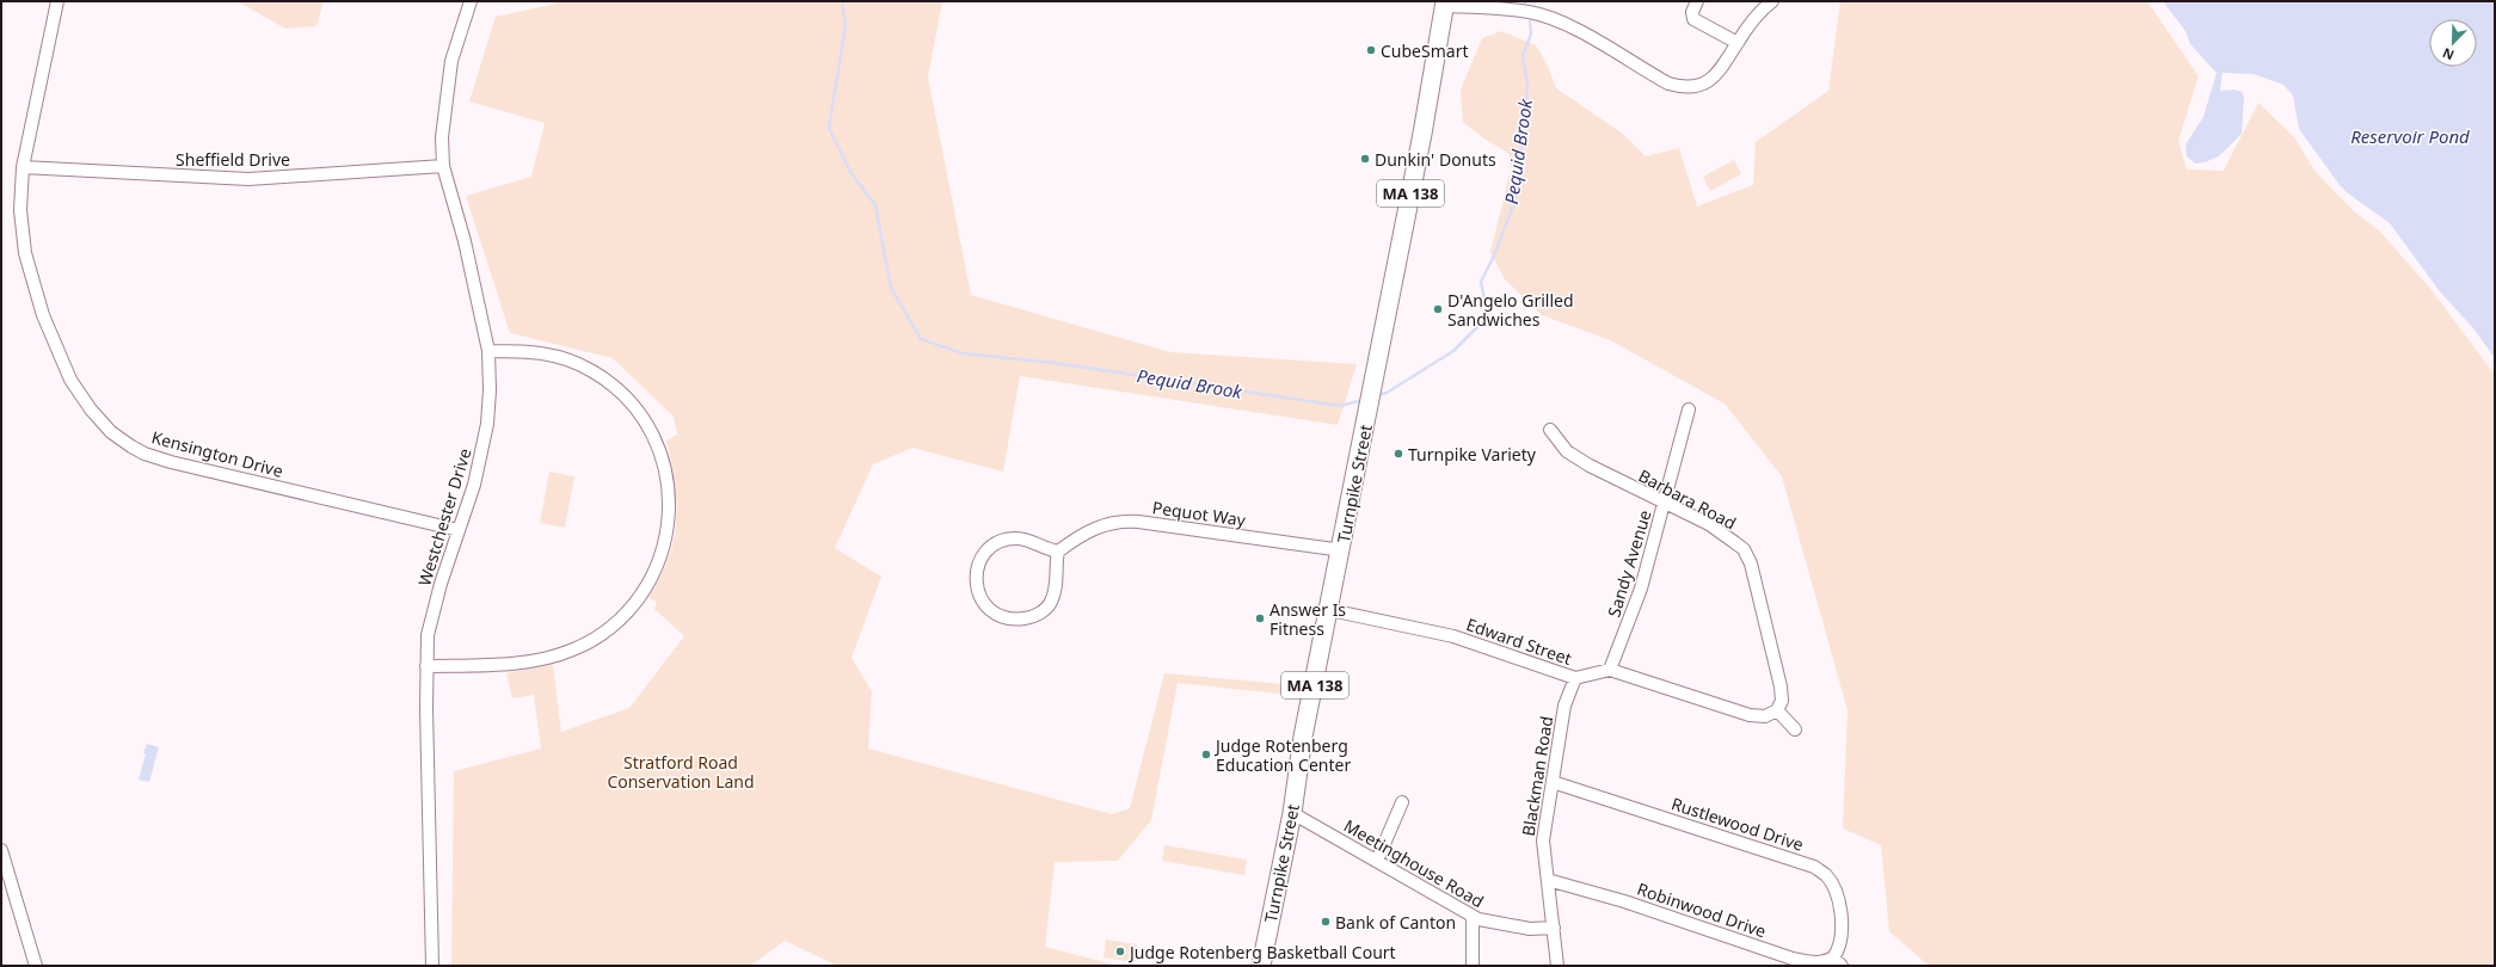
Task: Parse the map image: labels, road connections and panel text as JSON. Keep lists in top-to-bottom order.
{
  "streets": {
    "main road": ["MA 138", "Turnpike Street"],
    "street": [
      "Sheffield Drive",
      "Kensington Drive",
      "Barbara Road",
      "Pequot Way",
      "Westchester Drive",
      "Sandy Avenue",
      "Edward Street",
      "Blackman Road",
      "Rustlewood Drive",
      "Meetinghouse Road",
      "Robinwood Drive"
    ]
  },
  "crossings": [
    ["Sheffield Drive", "Kensington Drive"],
    ["Sheffield Drive", "Westchester Drive"],
    ["Kensington Drive", "Westchester Drive"],
    ["Turnpike Street", "Pequot Way"],
    ["Turnpike Street", "Edward Street"],
    ["Turnpike Street", "Meetinghouse Road"],
    ["Barbara Road", "Sandy Avenue"],
    ["Sandy Avenue", "Edward Street"],
    ["Edward Street", "Blackman Road"],
    ["Blackman Road", "Rustlewood Drive"],
    ["Blackman Road", "Meetinghouse Road"],
    ["Blackman Road", "Robinwood Drive"],
    ["Rustlewood Drive", "Robinwood Drive"]
  ],
  "water": ["Reservoir Pond", "Pequid Brook"],
  "parks": ["Stratford Road Conservation Land"],
  "places": [
    "CubeSmart",
    "Dunkin' Donuts",
    "D'Angelo Grilled Sandwiches",
    "Turnpike Variety",
    "Answer Is Fitness",
    "Judge Rotenberg Education Center",
    "Bank of Canton",
    "Judge Rotenberg Basketball Court"
  ],
  "north": "bottom left"
}
